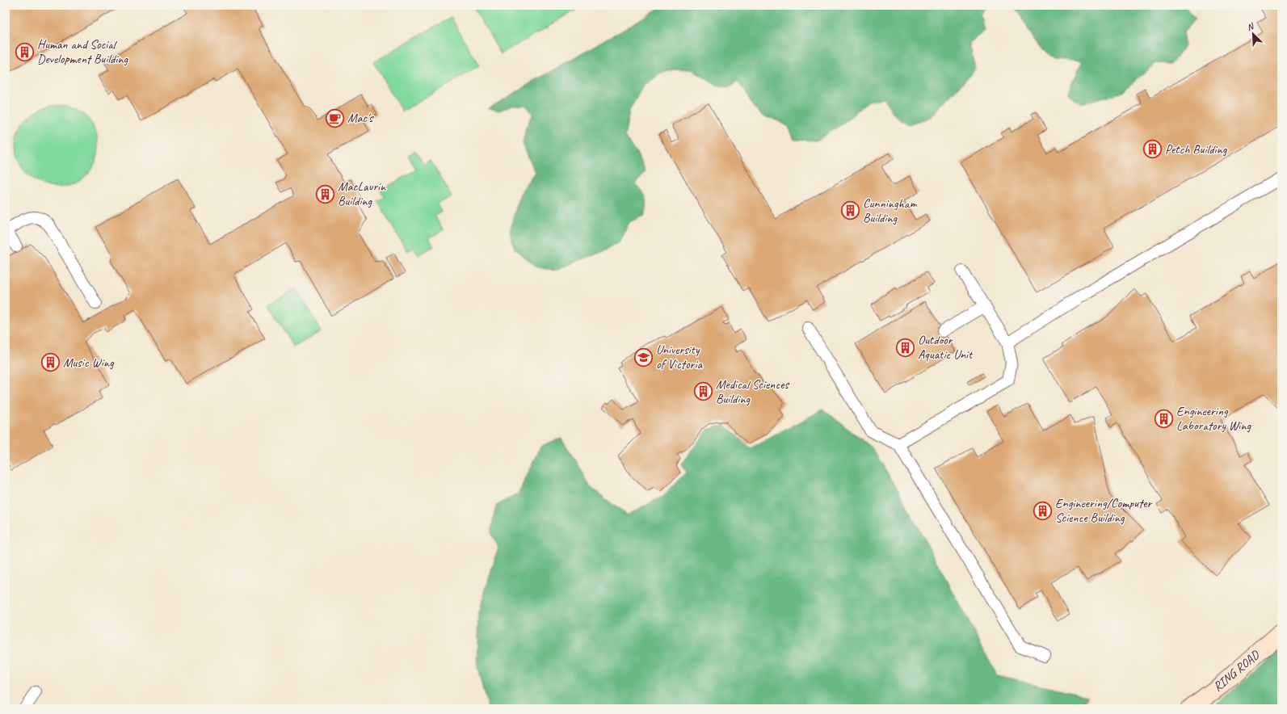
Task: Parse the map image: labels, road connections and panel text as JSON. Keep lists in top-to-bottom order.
{
  "streets": {
    "street": ["RING ROAD"]
  },
  "places": {
    "building": [
      "Human and Social Development Building",
      "Petch Building",
      "MacLaurin Building",
      "Cunningham Building",
      "Outdoor Aquatic Unit",
      "Music Wing",
      "Medical Sciences Building",
      "Engineering Laboratory Wing",
      "Engineering/Computer Science Building"
    ],
    "cafe": ["Mac's"],
    "school or university": ["University of Victoria"]
  },
  "north": "top left"
}
